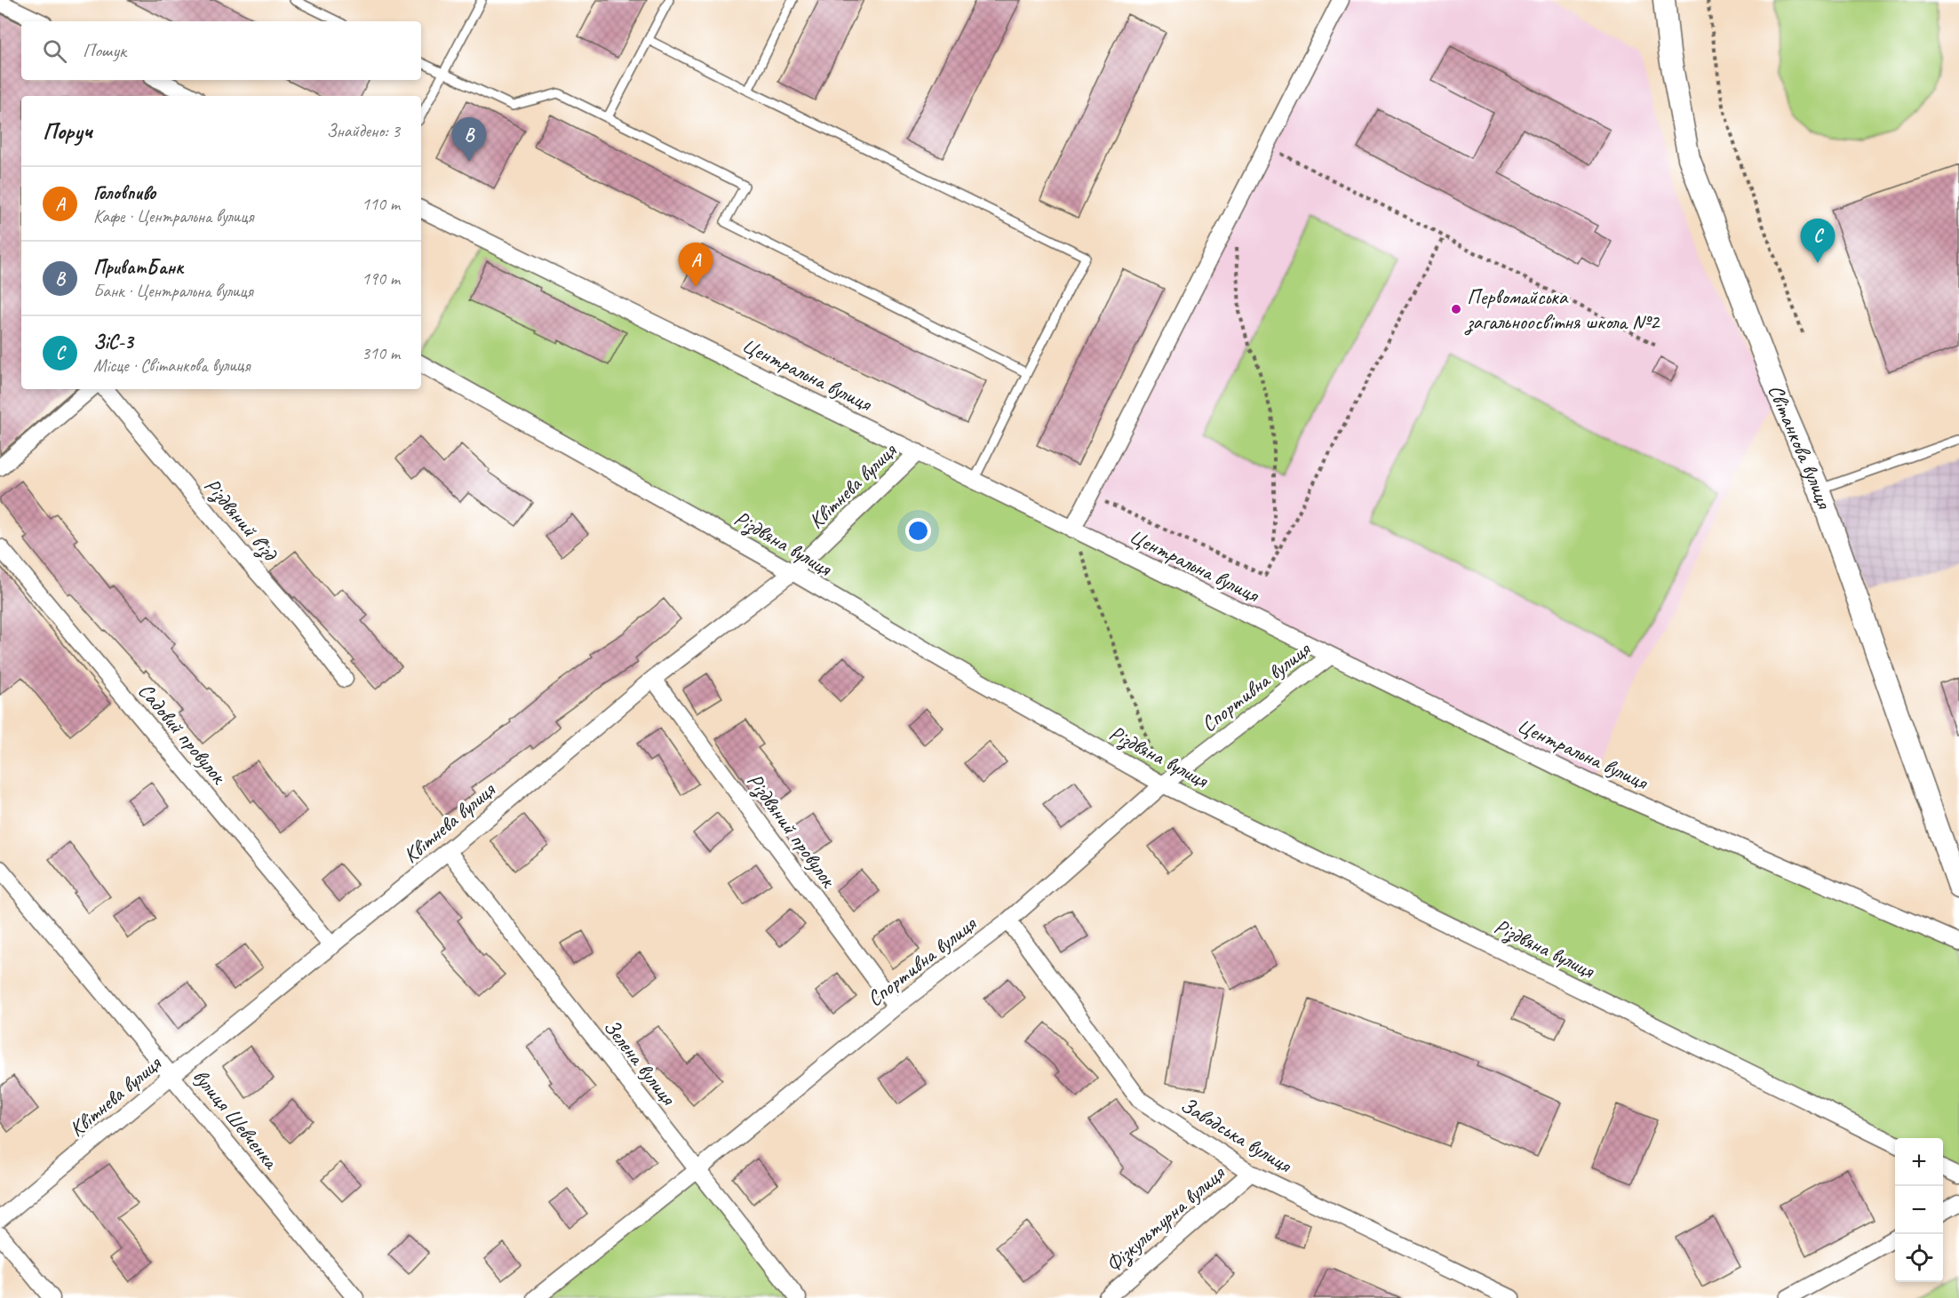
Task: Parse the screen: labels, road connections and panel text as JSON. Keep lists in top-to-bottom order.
{
  "streets": {
    "street": [
      "Центральна вулиця",
      "Світанкова вулиця",
      "Квітнева вулиця",
      "Різдвяний в'їзд",
      "Різдвяна вулиця",
      "Спортивна вулиця",
      "Садовий провулок",
      "Різдвяний провулок",
      "Зелена вулиця",
      "вулиця Шевченка",
      "Заводська вулиця",
      "Фізкультурна вулиця"
    ]
  },
  "crossings": [
    ["Центральна вулиця", "Квітнева вулиця"],
    ["Центральна вулиця", "Спортивна вулиця"],
    ["Квітнева вулиця", "Різдвяна вулиця"],
    ["Квітнева вулиця", "Садовий провулок"],
    ["Квітнева вулиця", "Різдвяний провулок"],
    ["Квітнева вулиця", "Зелена вулиця"],
    ["Квітнева вулиця", "вулиця Шевченка"],
    ["Різдвяна вулиця", "Спортивна вулиця"],
    ["Спортивна вулиця", "Різдвяний провулок"],
    ["Спортивна вулиця", "Зелена вулиця"],
    ["Спортивна вулиця", "Заводська вулиця"],
    ["Заводська вулиця", "Фізкультурна вулиця"]
  ],
  "places": ["Первомайська загальноосвітня школа №2"],
  "page": {
    "search": "Пошук",
    "heading": ["Поруч", "Знайдено: 3"],
    "pins": ["B", "C", "A"],
    "list": [
      {
        "mark": "A",
        "name": "Головпиво",
        "note": "Кафе · Центральна вулиця",
        "value": "110 m"
      },
      {
        "mark": "B",
        "name": "ПриватБанк",
        "note": "Банк · Центральна вулиця",
        "value": "190 m"
      },
      {
        "mark": "C",
        "name": "ЗіС-3",
        "note": "Місце · Світанкова вулиця",
        "value": "310 m"
      }
    ],
    "map_buttons": ["+", "−"]
  }
}
